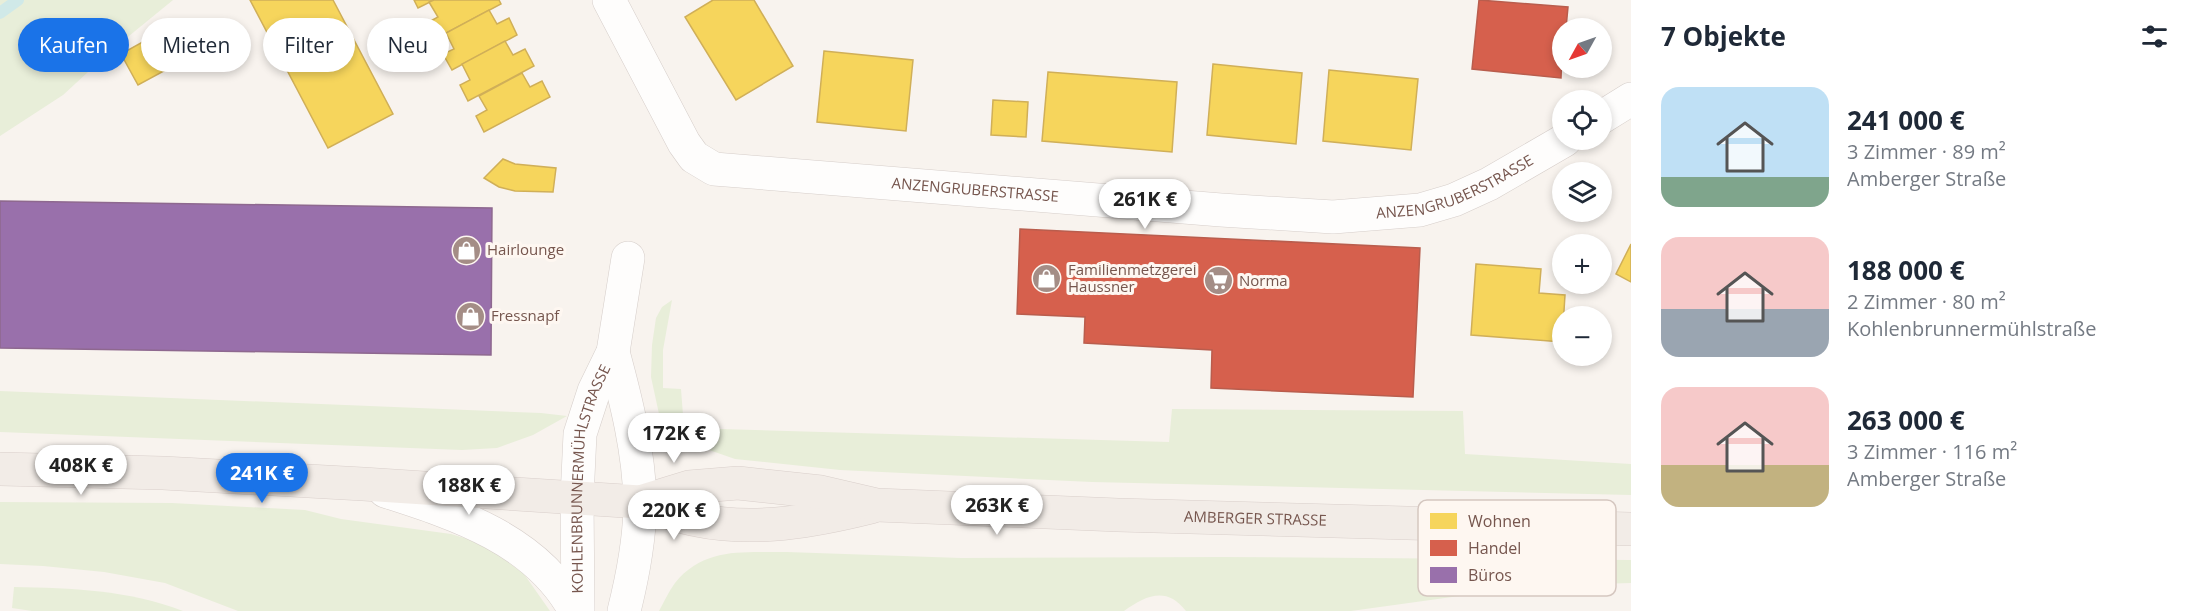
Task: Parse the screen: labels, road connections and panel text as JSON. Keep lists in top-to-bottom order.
{
  "streets": {
    "main road": ["AMBERGER STRASSE"],
    "street": ["ANZENGRUBERSTRASSE", "KOHLENBRUNNERMÜHLSTRASSE"]
  },
  "crossings": [
    ["KOHLENBRUNNERMÜHLSTRASSE", "AMBERGER STRASSE"]
  ],
  "places": {
    "shop": ["Hairlounge", "Familienmetzgerei Haussner", "Fressnapf"],
    "supermarket": ["Norma"]
  },
  "legend": ["Wohnen", "Handel", "Büros"],
  "north": "bottom left",
  "page": {
    "heading": "7 Objekte",
    "map_buttons": ["+", "−"],
    "chip": [
      "Kaufen",
      "Mieten",
      "Filter",
      "Neu"
    ],
    "list": [
      {
        "name": "241 000 €",
        "note": "3 Zimmer · 89 m² · Amberger Straße"
      },
      {
        "name": "188 000 €",
        "note": "2 Zimmer · 80 m² · Kohlenbrunnermühlstraße"
      },
      {
        "name": "263 000 €",
        "note": "3 Zimmer · 116 m² · Amberger Straße"
      }
    ],
    "price": [
      "261K €",
      "172K €",
      "408K €",
      "241K €",
      "188K €",
      "263K €",
      "220K €"
    ]
  }
}
